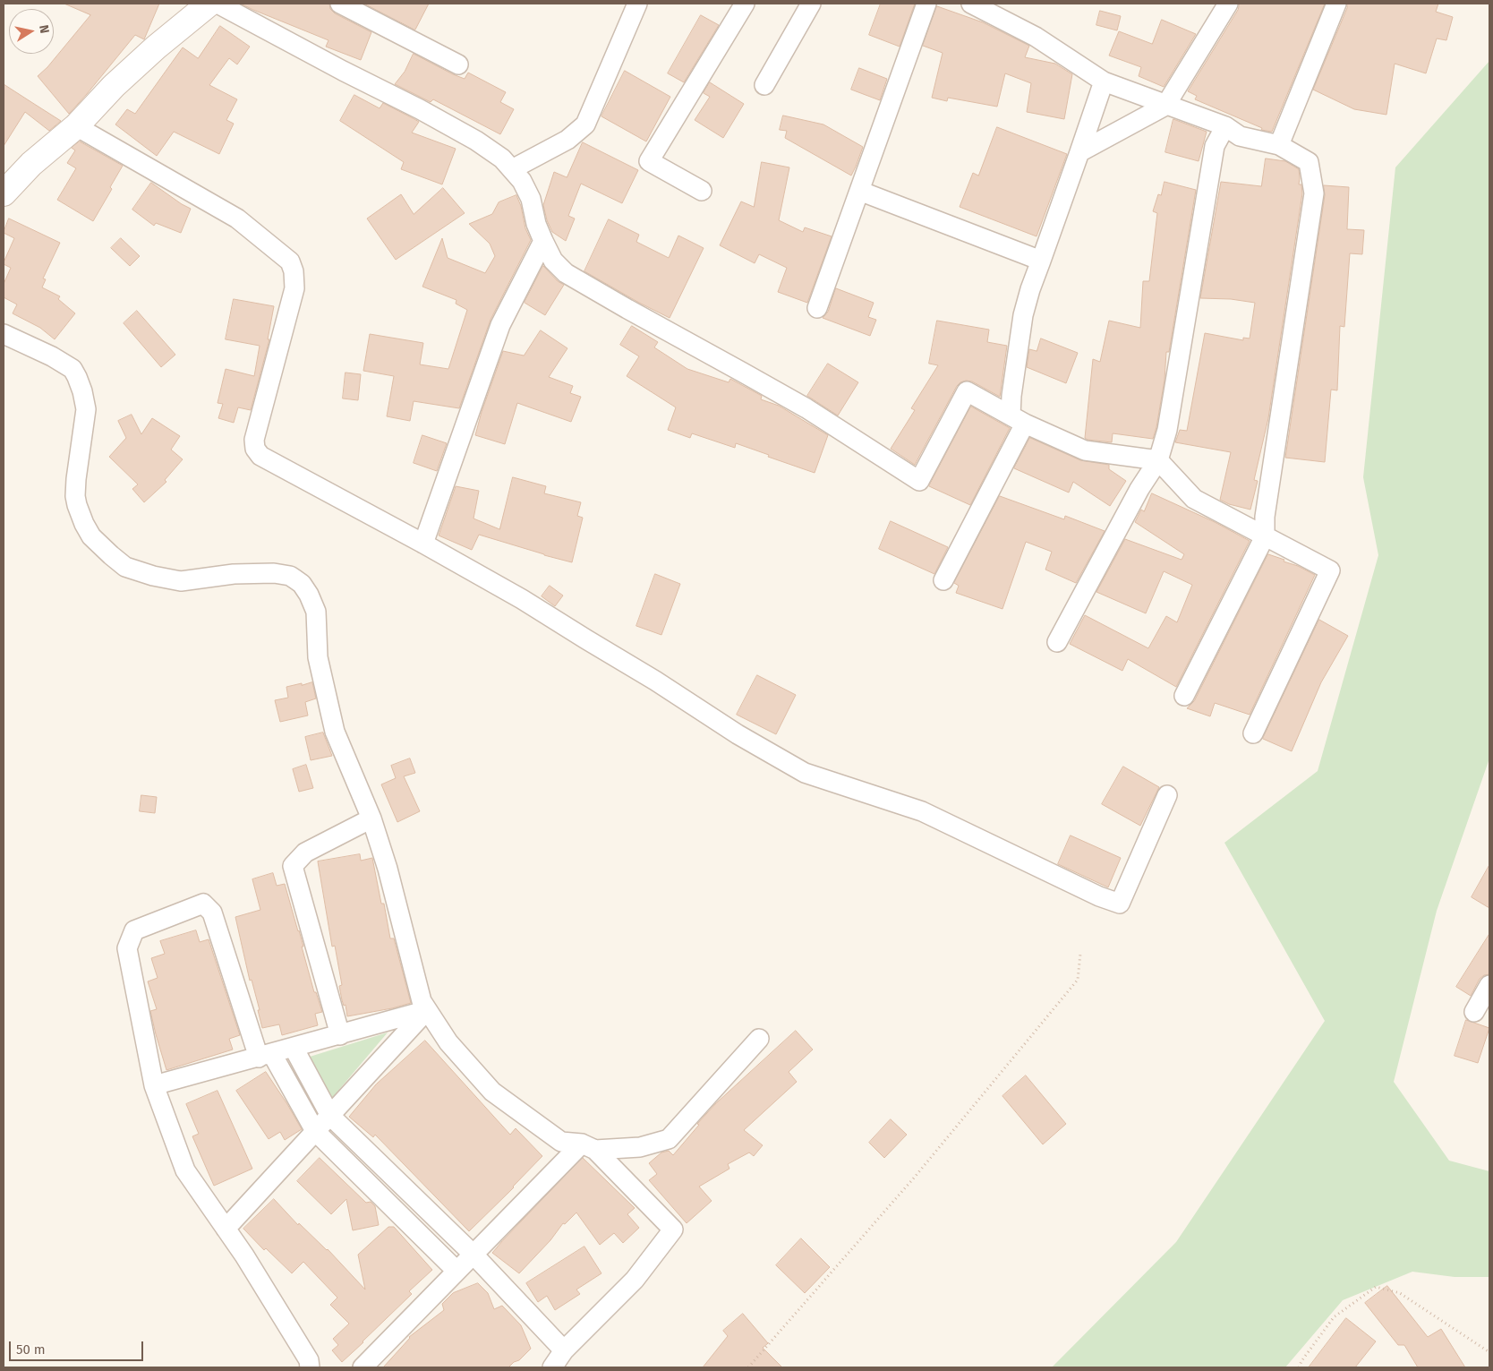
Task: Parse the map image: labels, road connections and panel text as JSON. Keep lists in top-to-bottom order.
{
  "scale_bar": "50 m",
  "north": "right"
}
